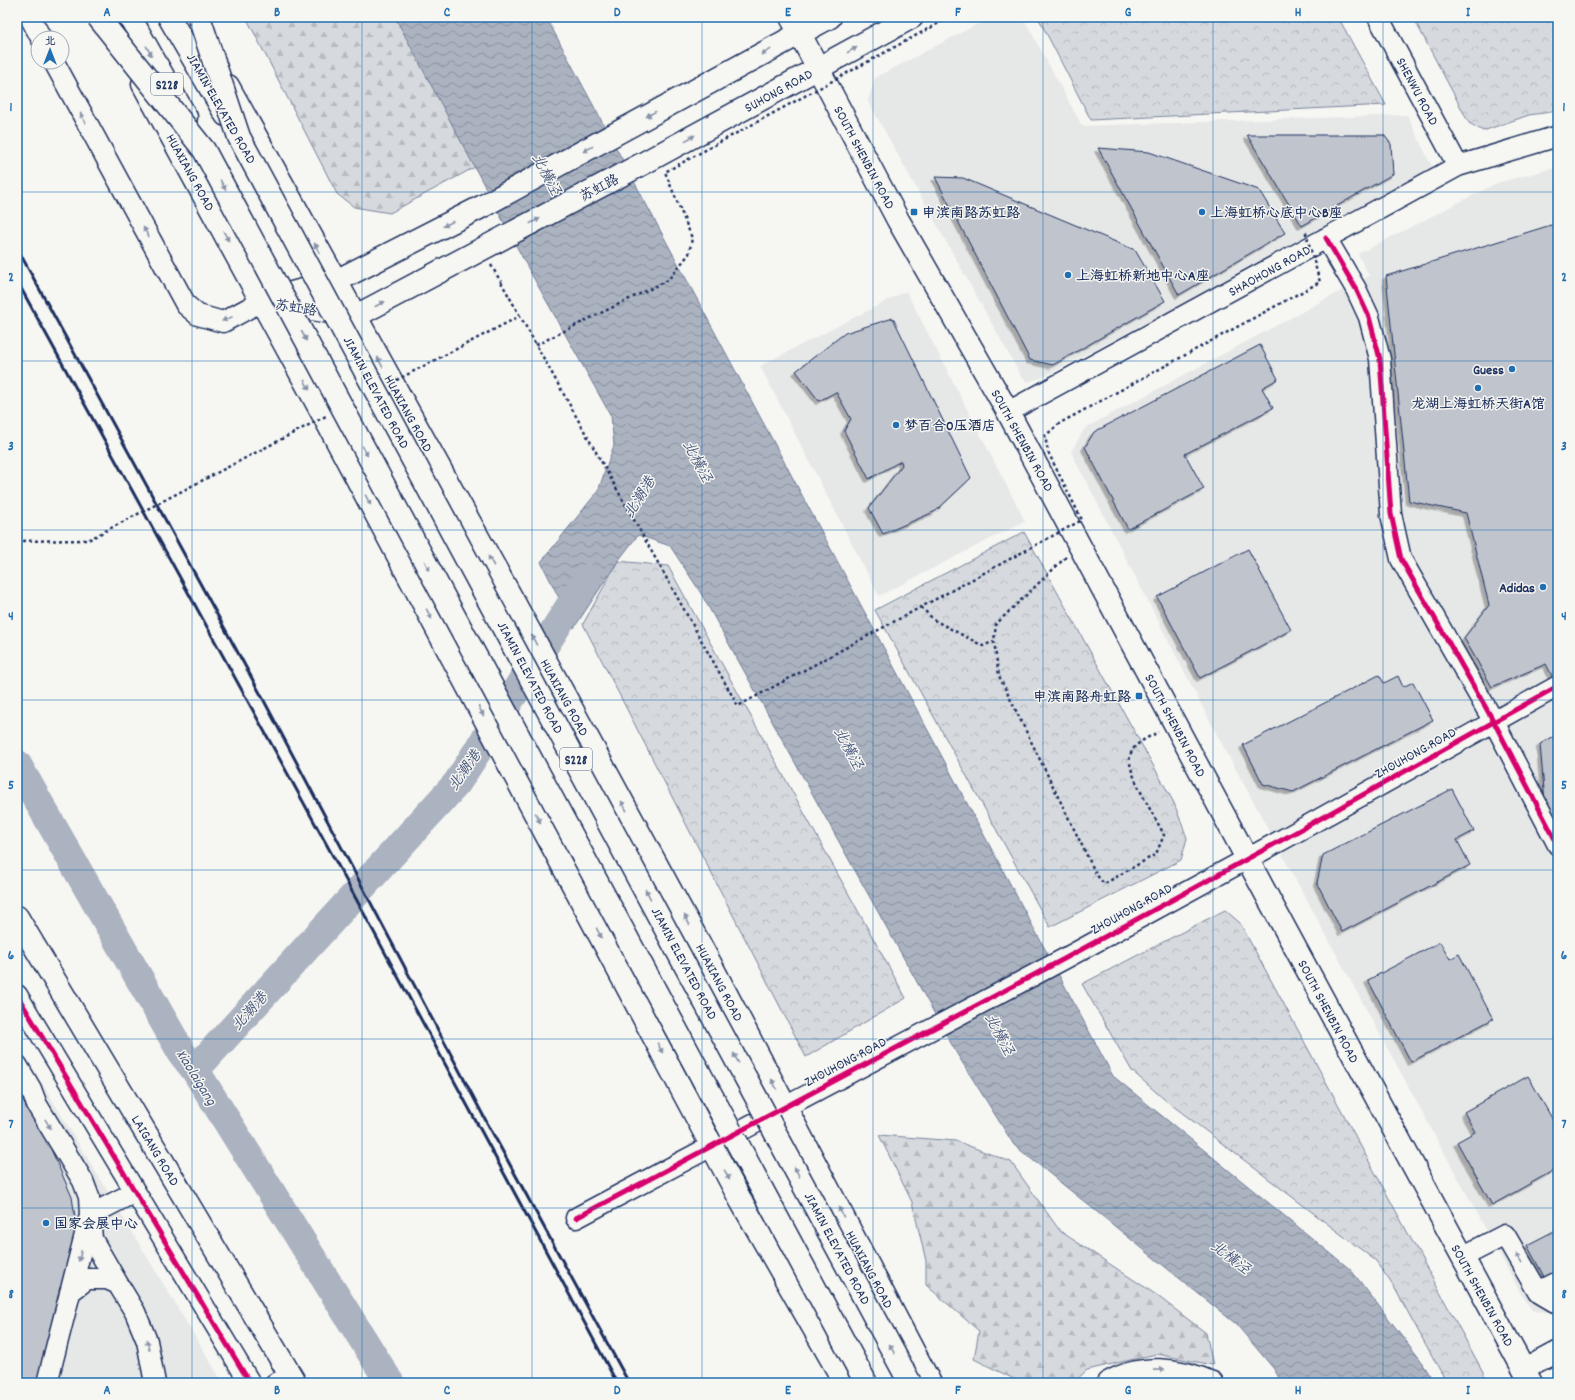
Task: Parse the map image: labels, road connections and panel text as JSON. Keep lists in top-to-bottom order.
{
  "streets": {
    "main road": [
      "S228",
      "SUHONG ROAD",
      "JIAMIN ELEVATED ROAD",
      "SOUTH SHENBIN ROAD",
      "HUAXIANG ROAD",
      "苏虹路",
      "LAIGANG ROAD"
    ],
    "street": ["SHENWU ROAD", "SHAOHONG ROAD", "ZHOUHONG ROAD"]
  },
  "crossings": [
    ["SUHONG ROAD", "SOUTH SHENBIN ROAD"],
    ["SUHONG ROAD", "苏虹路"],
    ["SHENWU ROAD", "SHAOHONG ROAD"],
    ["SOUTH SHENBIN ROAD", "苏虹路"],
    ["SOUTH SHENBIN ROAD", "SHAOHONG ROAD"],
    ["SOUTH SHENBIN ROAD", "ZHOUHONG ROAD"],
    ["HUAXIANG ROAD", "苏虹路"],
    ["HUAXIANG ROAD", "ZHOUHONG ROAD"]
  ],
  "one_way": ["SUHONG ROAD"],
  "water": ["北横泾", "北潮港", "Xiaolaigang"],
  "places": {
    "transit": ["申滨南路苏虹路", "申滨南路舟虹路"],
    "other": [
      "上海虹桥心底中心B座",
      "上海虹桥新地中心A座",
      "Guess",
      "龙湖上海虹桥天街A馆",
      "梦百合0压酒店",
      "Adidas",
      "国家会展中心"
    ]
  },
  "north": "top",
  "grid": {
    "columns": [
      "A",
      "B",
      "C",
      "D",
      "E",
      "F",
      "G",
      "H",
      "I"
    ],
    "rows": [
      "1",
      "2",
      "3",
      "4",
      "5",
      "6",
      "7",
      "8"
    ]
  }
}
